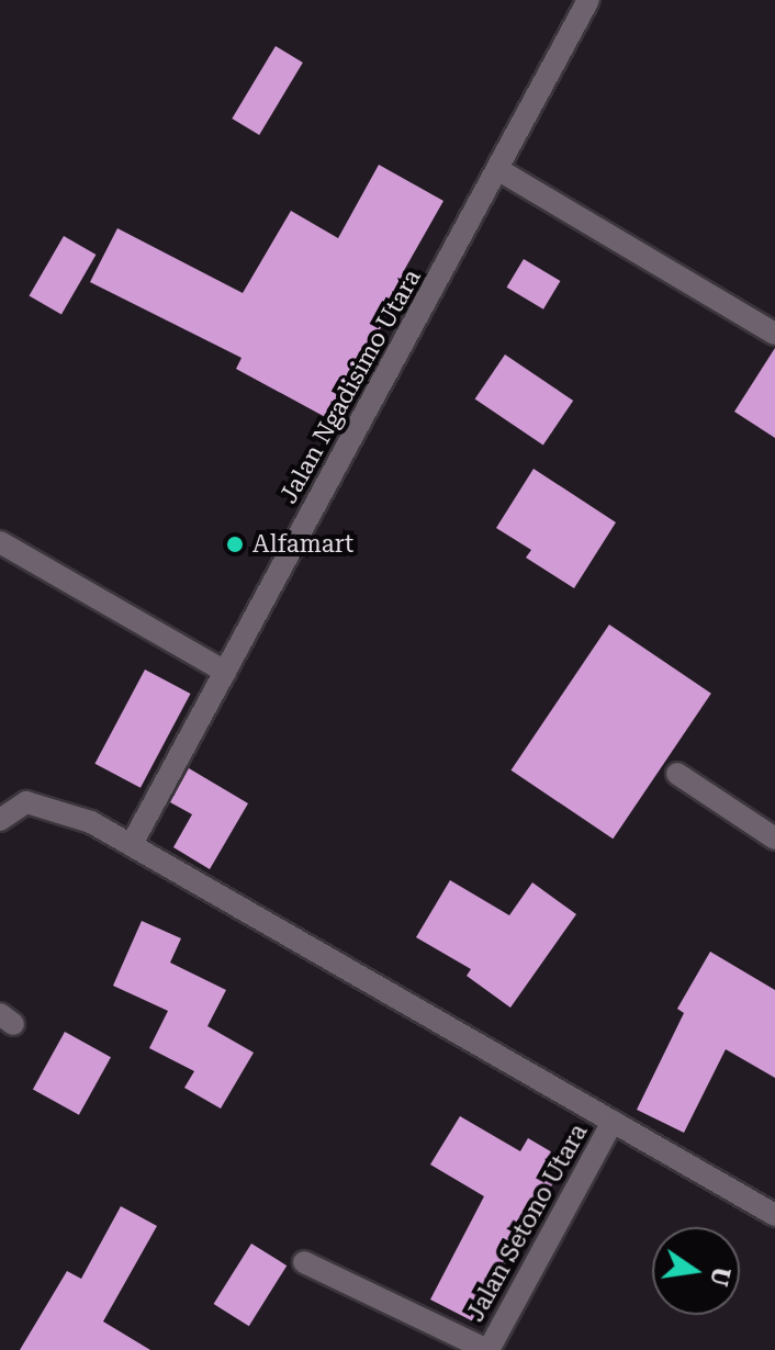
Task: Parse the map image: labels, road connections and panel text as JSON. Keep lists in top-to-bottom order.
{
  "streets": {
    "street": ["Jalan Ngadisimo Utara", "Jalan Setono Utara"]
  },
  "places": ["Alfamart"],
  "north": "right"
}
